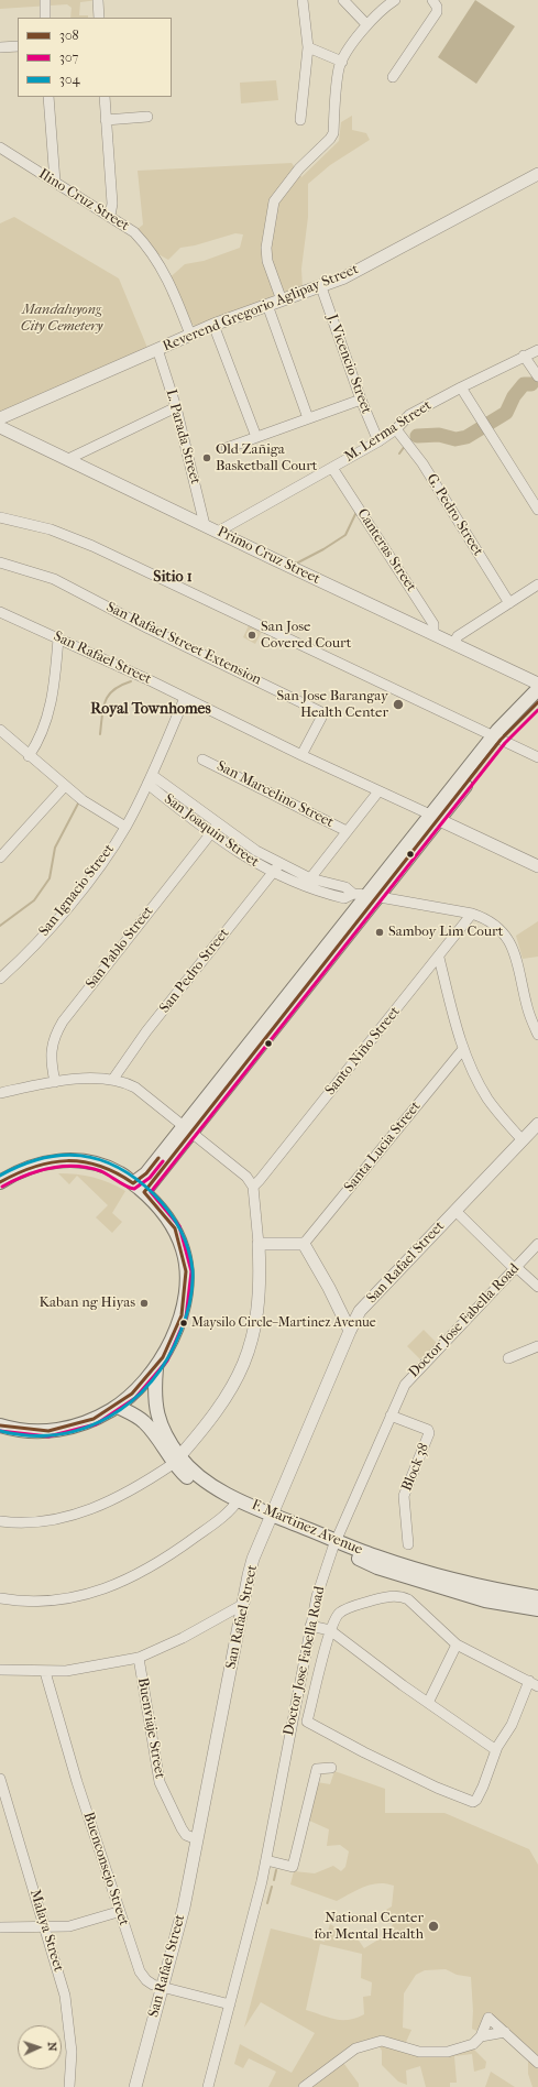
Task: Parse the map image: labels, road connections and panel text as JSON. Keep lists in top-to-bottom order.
{
  "streets": {
    "main road": ["F. Martinez Avenue"],
    "street": [
      "Ilino Cruz Street",
      "Reverend Gregorio Aglipay Street",
      "J. Vicencio Street",
      "M. Lerma Street",
      "L. Parada Street",
      "G. Pedro Street",
      "Canteras Street",
      "Primo Cruz Street",
      "San Rafael Street Extension",
      "San Rafael Street",
      "San Marcelino Street",
      "San Joaquin Street",
      "San Ignacio Street",
      "San Pablo Street",
      "San Pedro Street",
      "Santo Niño Street",
      "Santa Lucia Street",
      "Doctor Jose Fabella Road",
      "Block 38",
      "Buenviaje Street",
      "Buenconsejo Street",
      "Malaya Street"
    ]
  },
  "crossings": [
    ["Ilino Cruz Street", "Reverend Gregorio Aglipay Street"],
    ["Reverend Gregorio Aglipay Street", "J. Vicencio Street"],
    ["Reverend Gregorio Aglipay Street", "L. Parada Street"],
    ["J. Vicencio Street", "M. Lerma Street"],
    ["M. Lerma Street", "G. Pedro Street"],
    ["M. Lerma Street", "Canteras Street"],
    ["M. Lerma Street", "Primo Cruz Street"],
    ["L. Parada Street", "Primo Cruz Street"],
    ["Canteras Street", "Primo Cruz Street"],
    ["San Rafael Street Extension", "San Rafael Street"],
    ["San Rafael Street", "San Ignacio Street"],
    ["San Rafael Street", "F. Martinez Avenue"],
    ["San Rafael Street", "Buenviaje Street"],
    ["San Rafael Street", "Buenconsejo Street"],
    ["San Joaquin Street", "San Ignacio Street"],
    ["San Joaquin Street", "San Pablo Street"],
    ["San Joaquin Street", "San Pedro Street"],
    ["San Joaquin Street", "Santo Niño Street"],
    ["Doctor Jose Fabella Road", "Block 38"],
    ["Doctor Jose Fabella Road", "F. Martinez Avenue"],
    ["Doctor Jose Fabella Road", "Buenconsejo Street"]
  ],
  "districts": ["Sitio 1", "Royal Townhomes"],
  "parks": ["Mandaluyong City Cemetery"],
  "places": [
    "Old Zañiga Basketball Court",
    "San Jose Covered Court",
    "San Jose Barangay Health Center",
    "Samboy Lim Court",
    "Kaban ng Hiyas",
    "Maysilo Circle–Martinez Avenue",
    "National Center for Mental Health"
  ],
  "lines": ["transit line 308", "transit line 307", "transit line 304"],
  "legend": ["308", "307", "304"],
  "north": "right"
}
